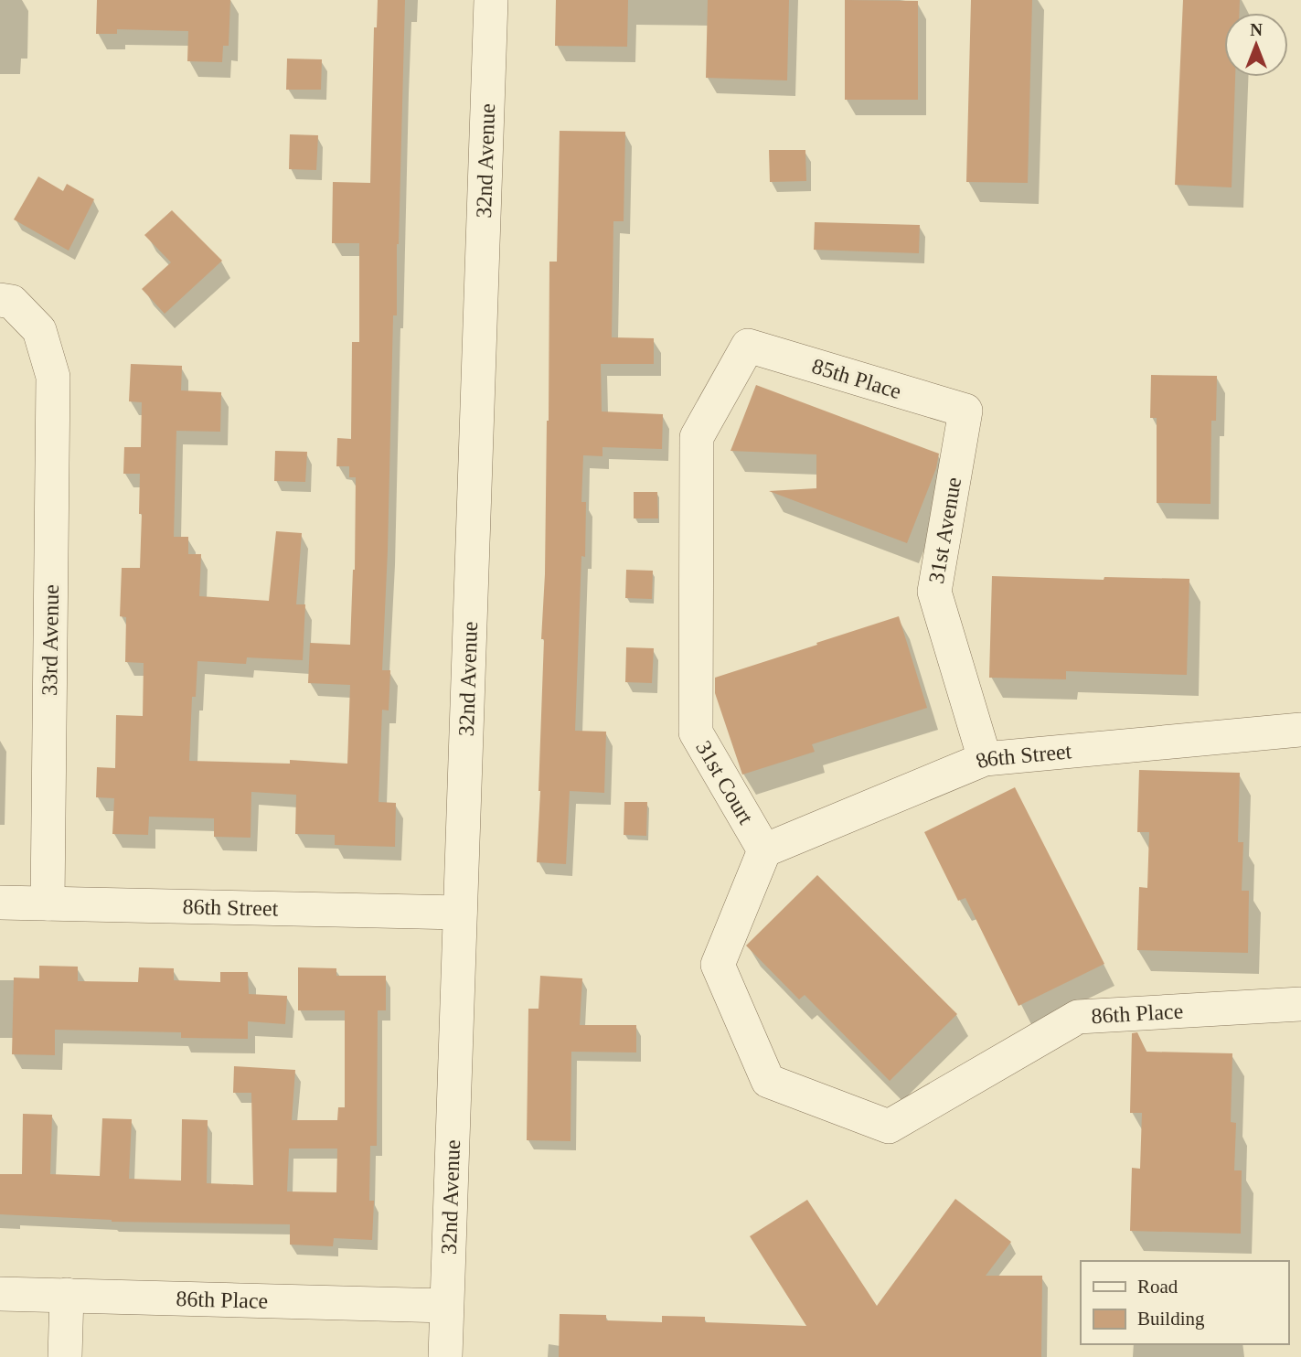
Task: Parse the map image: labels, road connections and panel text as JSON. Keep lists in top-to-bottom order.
{
  "streets": {
    "street": [
      "32nd Avenue",
      "85th Place",
      "31st Avenue",
      "33rd Avenue",
      "86th Street",
      "31st Court",
      "86th Place"
    ]
  },
  "crossings": [
    ["32nd Avenue", "86th Street"],
    ["32nd Avenue", "86th Place"],
    ["85th Place", "31st Avenue"],
    ["85th Place", "31st Court"],
    ["31st Avenue", "86th Street"],
    ["33rd Avenue", "86th Street"],
    ["86th Street", "31st Court"],
    ["31st Court", "86th Place"]
  ],
  "legend": ["Road", "Building"],
  "north": "top"
}
